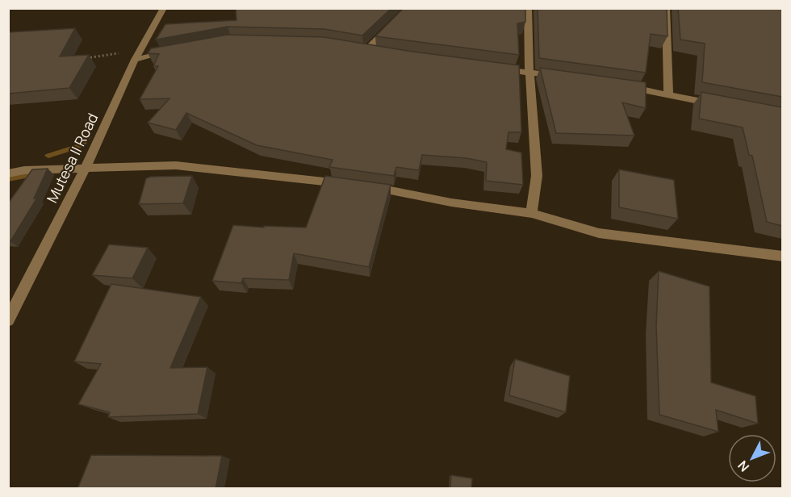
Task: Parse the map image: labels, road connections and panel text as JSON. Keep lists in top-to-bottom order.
{
  "streets": {
    "street": ["Mutesa II Road"]
  },
  "north": "bottom left"
}
